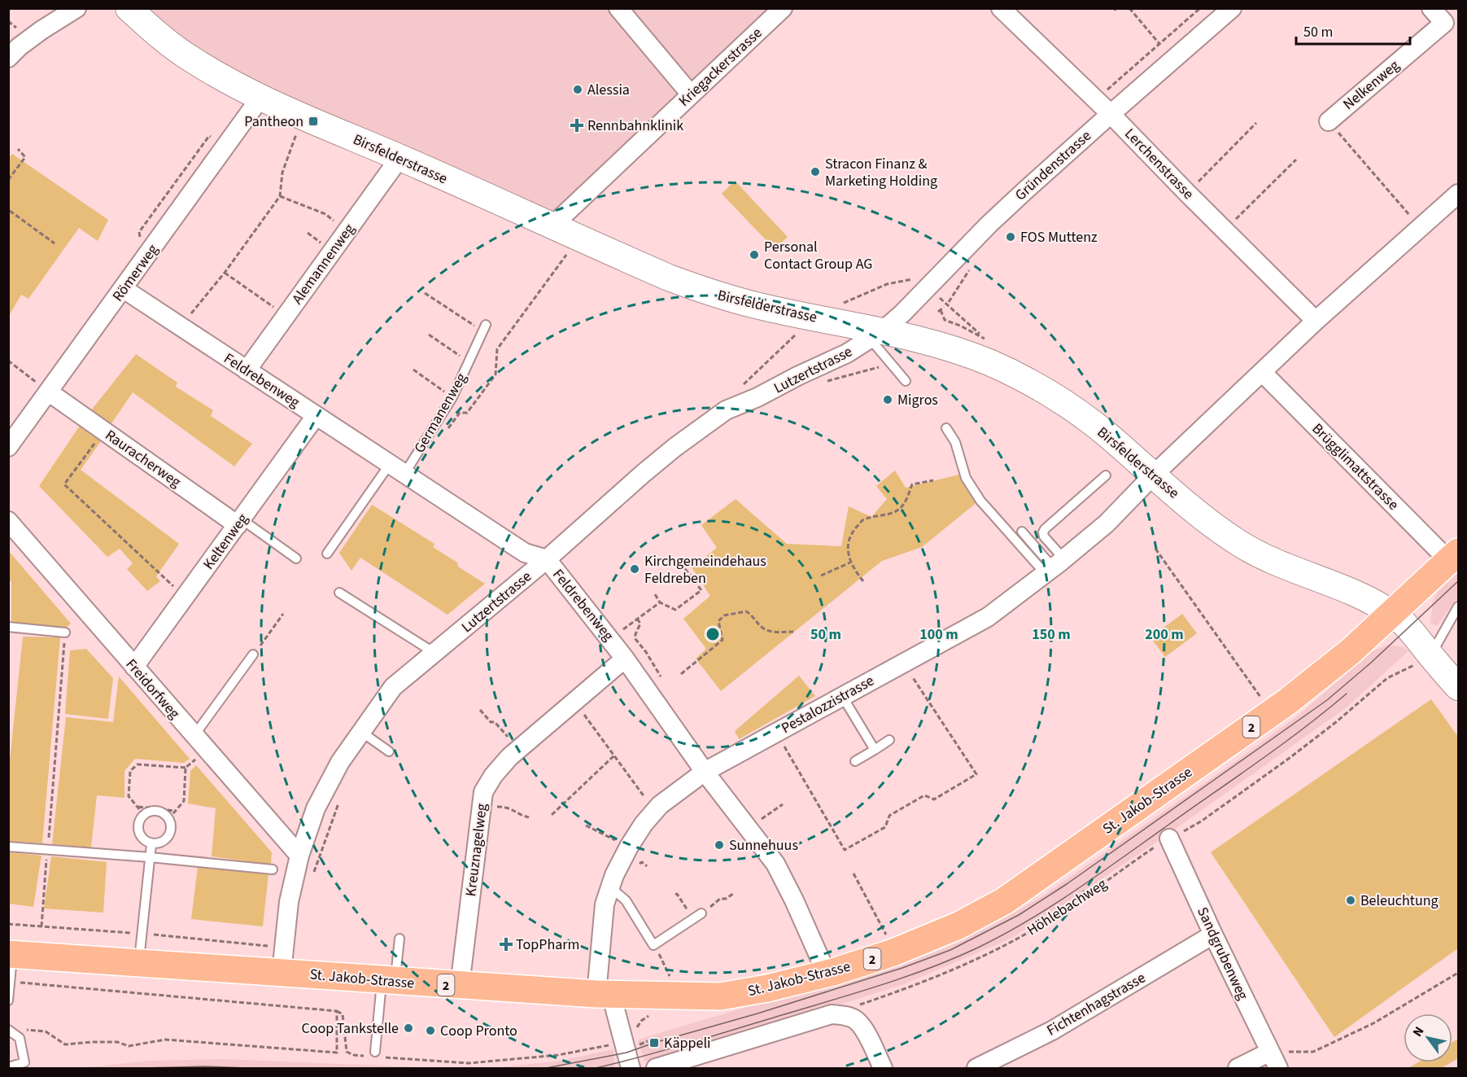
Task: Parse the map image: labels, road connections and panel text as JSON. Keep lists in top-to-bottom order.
{
  "streets": {
    "main road": ["Birsfelderstrasse", "2", "St. Jakob-Strasse"],
    "street": [
      "Kriegackerstrasse",
      "Nelkenweg",
      "Lerchenstrasse",
      "Gründenstrasse",
      "Alemannenweg",
      "Römerweg",
      "Lutzertstrasse",
      "Feldrebenweg",
      "Rauracherweg",
      "Brügglimattstrasse",
      "Keltenweg",
      "Freidorfweg",
      "Pestalozzistrasse",
      "Kreuznagelweg",
      "Sandgrubenweg",
      "Fichtenhagstrasse"
    ],
    "lane": ["Germanenweg"],
    "path": ["Höhlebachweg"]
  },
  "crossings": [
    ["Kriegackerstrasse", "Birsfelderstrasse"],
    ["Birsfelderstrasse", "Gründenstrasse"],
    ["Birsfelderstrasse", "Alemannenweg"],
    ["Birsfelderstrasse", "Römerweg"],
    ["Birsfelderstrasse", "Lutzertstrasse"],
    ["Birsfelderstrasse", "Pestalozzistrasse"],
    ["Birsfelderstrasse", "St. Jakob-Strasse"],
    ["Birsfelderstrasse", "Höhlebachweg"],
    ["Lerchenstrasse", "Gründenstrasse"],
    ["Lerchenstrasse", "Pestalozzistrasse"],
    ["Gründenstrasse", "Lutzertstrasse"],
    ["Alemannenweg", "Feldrebenweg"],
    ["Römerweg", "Feldrebenweg"],
    ["Römerweg", "Rauracherweg"],
    ["Lutzertstrasse", "Feldrebenweg"],
    ["Lutzertstrasse", "Freidorfweg"],
    ["Lutzertstrasse", "St. Jakob-Strasse"],
    ["Feldrebenweg", "Germanenweg"],
    ["Feldrebenweg", "Keltenweg"],
    ["Feldrebenweg", "Pestalozzistrasse"],
    ["Feldrebenweg", "St. Jakob-Strasse"],
    ["Feldrebenweg", "Kreuznagelweg"],
    ["Rauracherweg", "Keltenweg"],
    ["Brügglimattstrasse", "Pestalozzistrasse"],
    ["Brügglimattstrasse", "St. Jakob-Strasse"],
    ["Keltenweg", "Freidorfweg"],
    ["Pestalozzistrasse", "St. Jakob-Strasse"],
    ["St. Jakob-Strasse", "Kreuznagelweg"],
    ["Höhlebachweg", "Sandgrubenweg"],
    ["Sandgrubenweg", "Fichtenhagstrasse"]
  ],
  "places": {
    "other": [
      "Alessia",
      "Stracon Finanz & Marketing Holding",
      "FOS Muttenz",
      "Personal Contact Group AG",
      "Migros",
      "Kirchgemeindehaus Feldreben",
      "Sunnehuus",
      "Beleuchtung",
      "Coop Tankstelle",
      "Coop Pronto"
    ],
    "transit": ["Pantheon", "Käppeli"],
    "health": ["Rennbahnklinik", "TopPharm"]
  },
  "scale_bar": "50 m",
  "north": "top left",
  "rings": [
    "50 m",
    "100 m",
    "150 m",
    "200 m"
  ]
}
